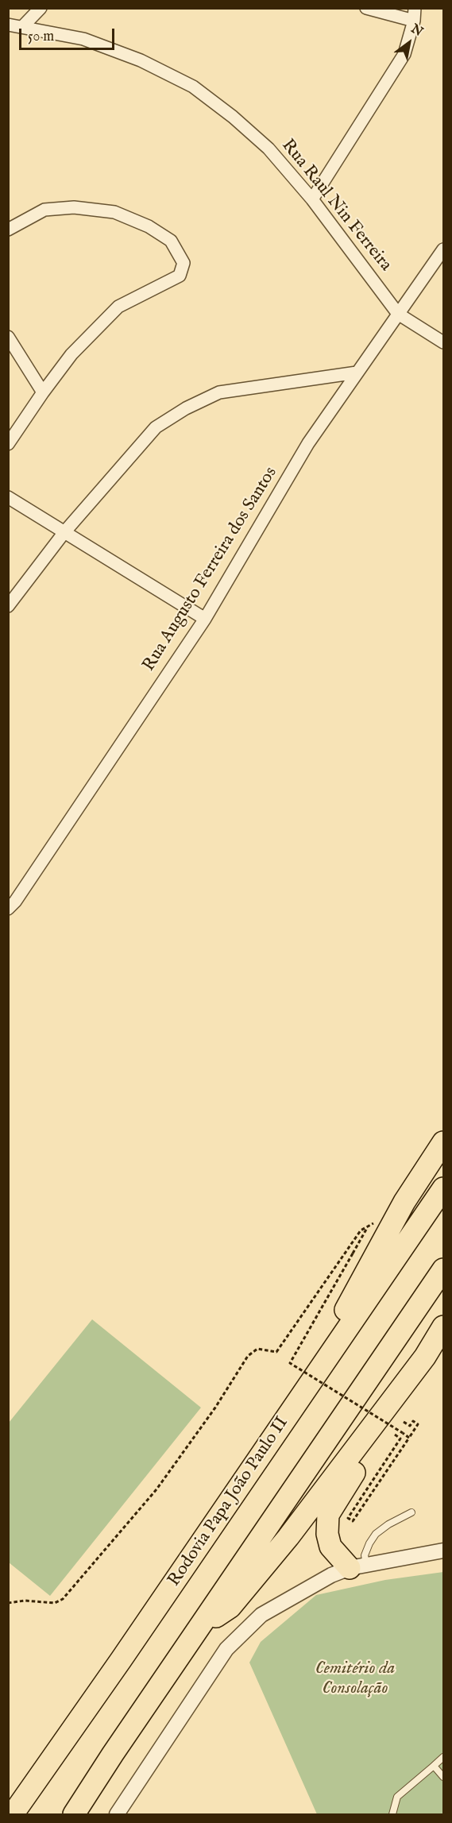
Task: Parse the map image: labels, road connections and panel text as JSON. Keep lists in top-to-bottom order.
{
  "streets": {
    "highway": ["Rodovia Papa João Paulo II"],
    "street": ["Rua Raul Nin Ferreira", "Rua Augusto Ferreira dos Santos"]
  },
  "crossings": [
    ["Rua Raul Nin Ferreira", "Rua Augusto Ferreira dos Santos"]
  ],
  "parks": ["Cemitério da Consolação"],
  "scale_bar": "50 m",
  "north": "top right"
}
